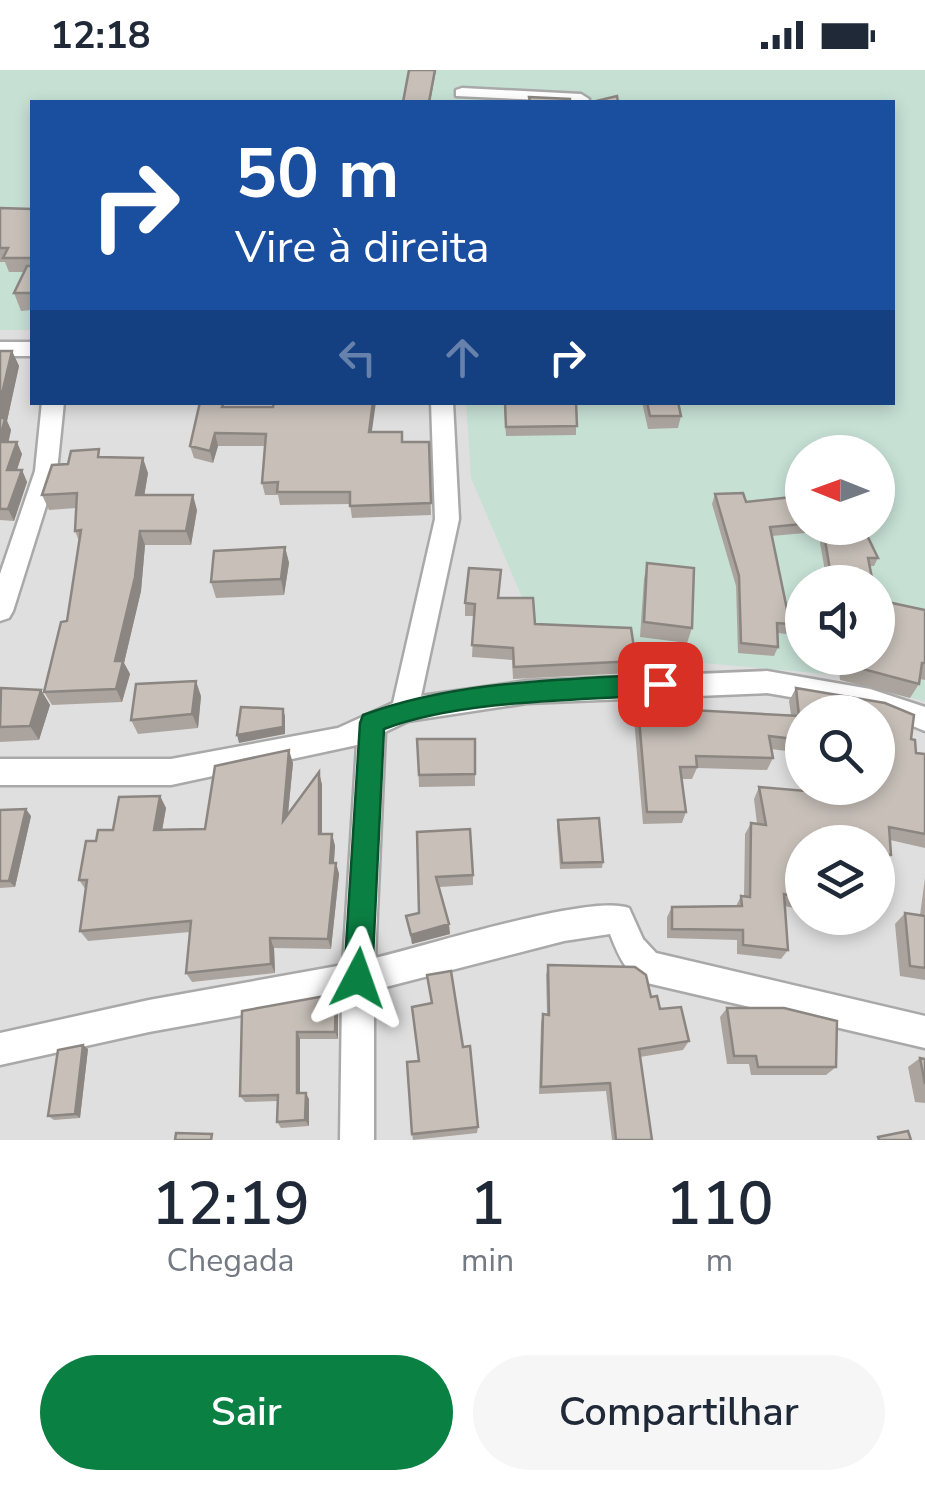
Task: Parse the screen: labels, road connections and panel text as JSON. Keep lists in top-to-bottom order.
{
  "north": "left",
  "page": {
    "status": "12:18",
    "turn": ["50 m", "Vire à direita"],
    "eta": [
      "12:19",
      "Chegada",
      "1",
      "min",
      "110",
      "m"
    ],
    "buttons": ["Sair", "Compartilhar"]
  }
}
